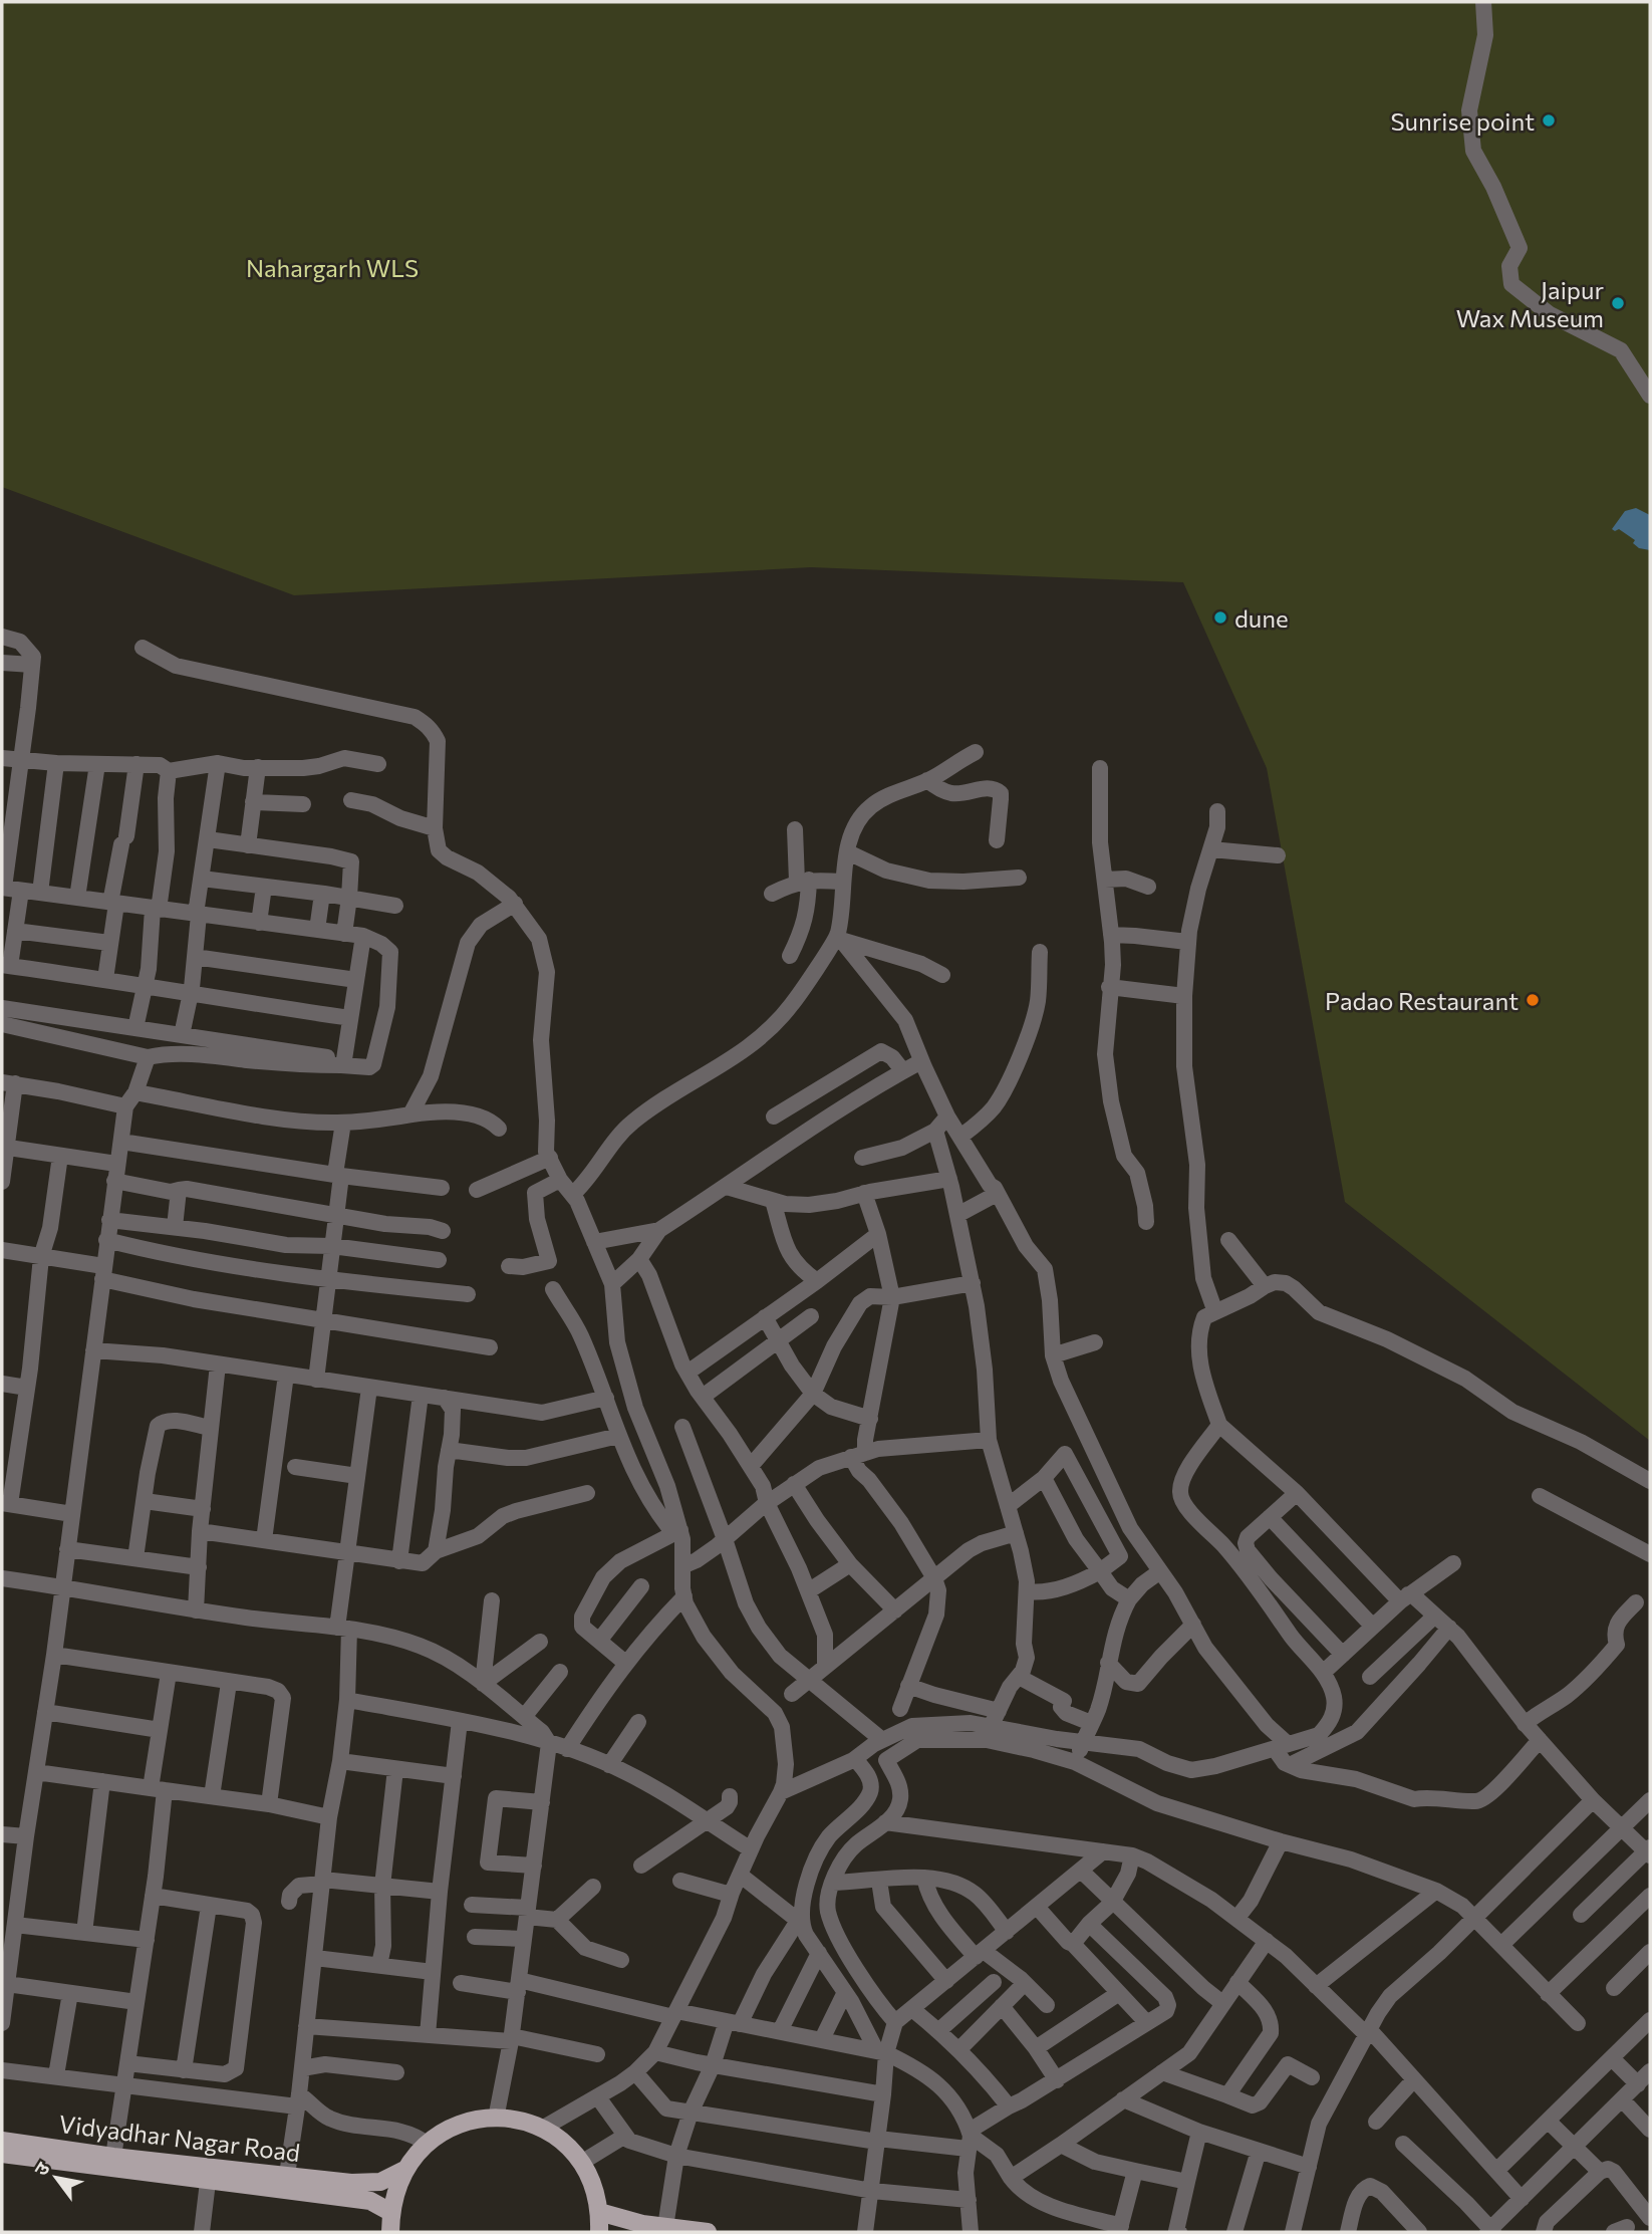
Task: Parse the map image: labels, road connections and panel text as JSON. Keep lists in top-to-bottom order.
{
  "streets": {
    "main road": ["Vidyadhar Nagar Road"]
  },
  "parks": ["Nahargarh WLS"],
  "places": [
    "Sunrise point",
    "Jaipur Wax Museum",
    "dune",
    "Padao Restaurant"
  ],
  "north": "top left"
}
